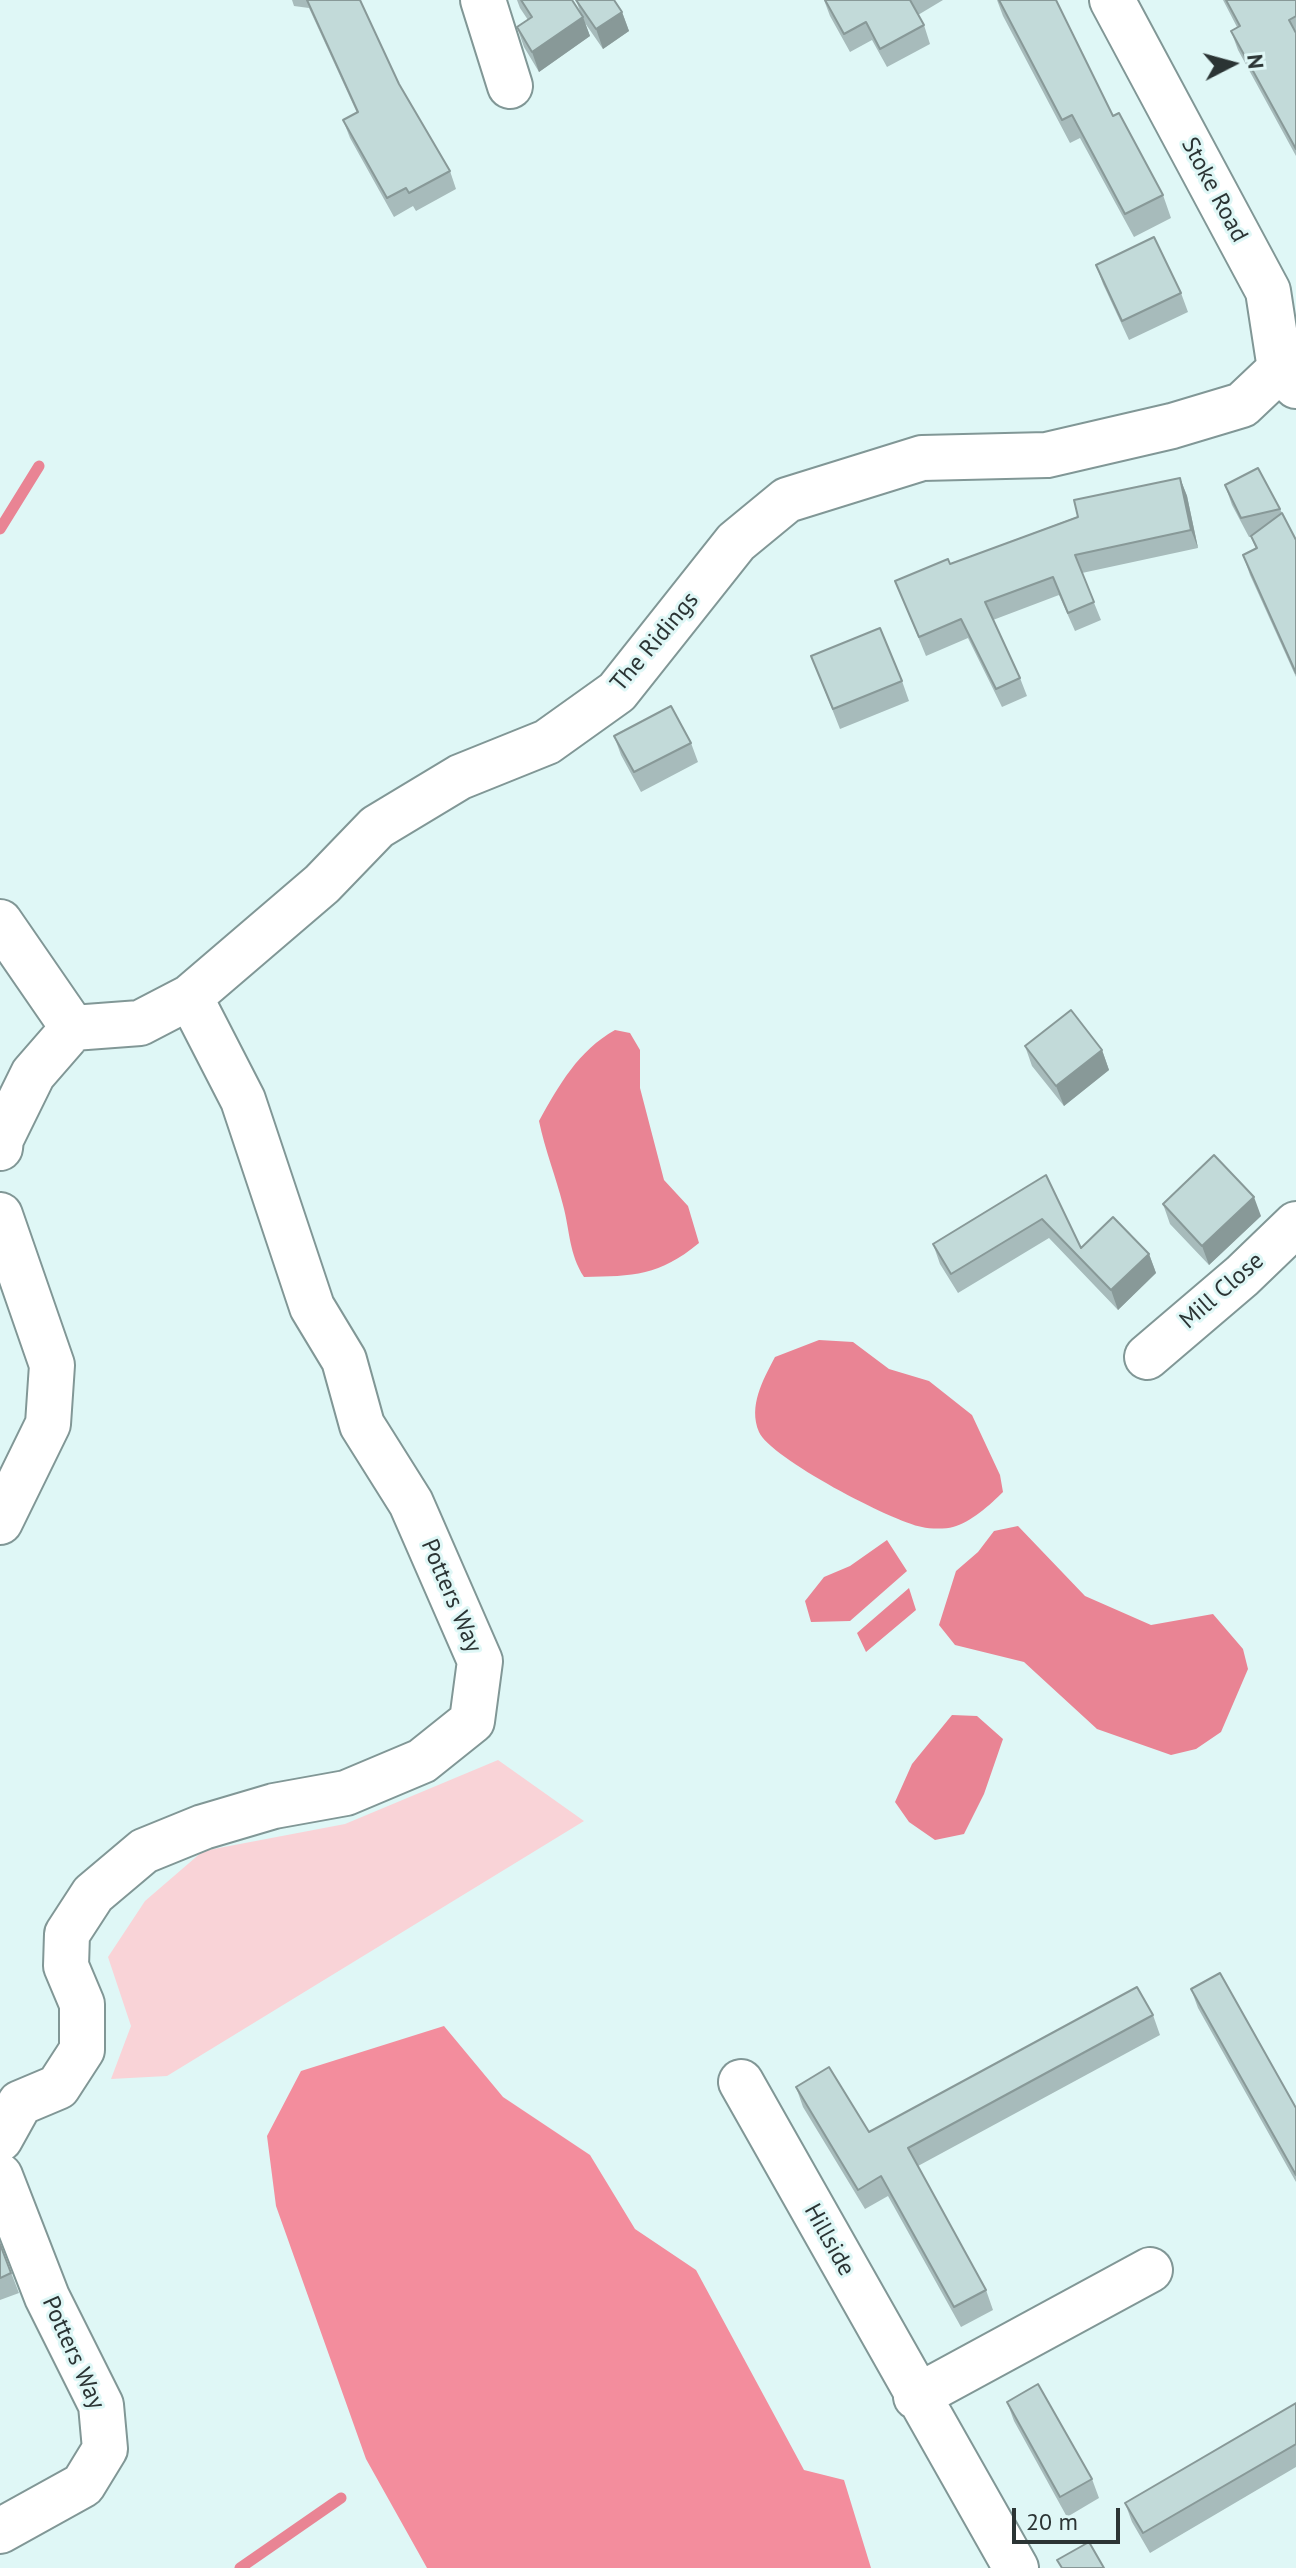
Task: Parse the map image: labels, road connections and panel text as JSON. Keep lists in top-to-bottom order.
{
  "streets": {
    "street": [
      "Stoke Road",
      "The Ridings",
      "Mill Close",
      "Potters Way",
      "Hillside"
    ]
  },
  "crossings": [
    ["Stoke Road", "The Ridings"],
    ["The Ridings", "Potters Way"]
  ],
  "scale_bar": "20 m",
  "north": "right"
}
